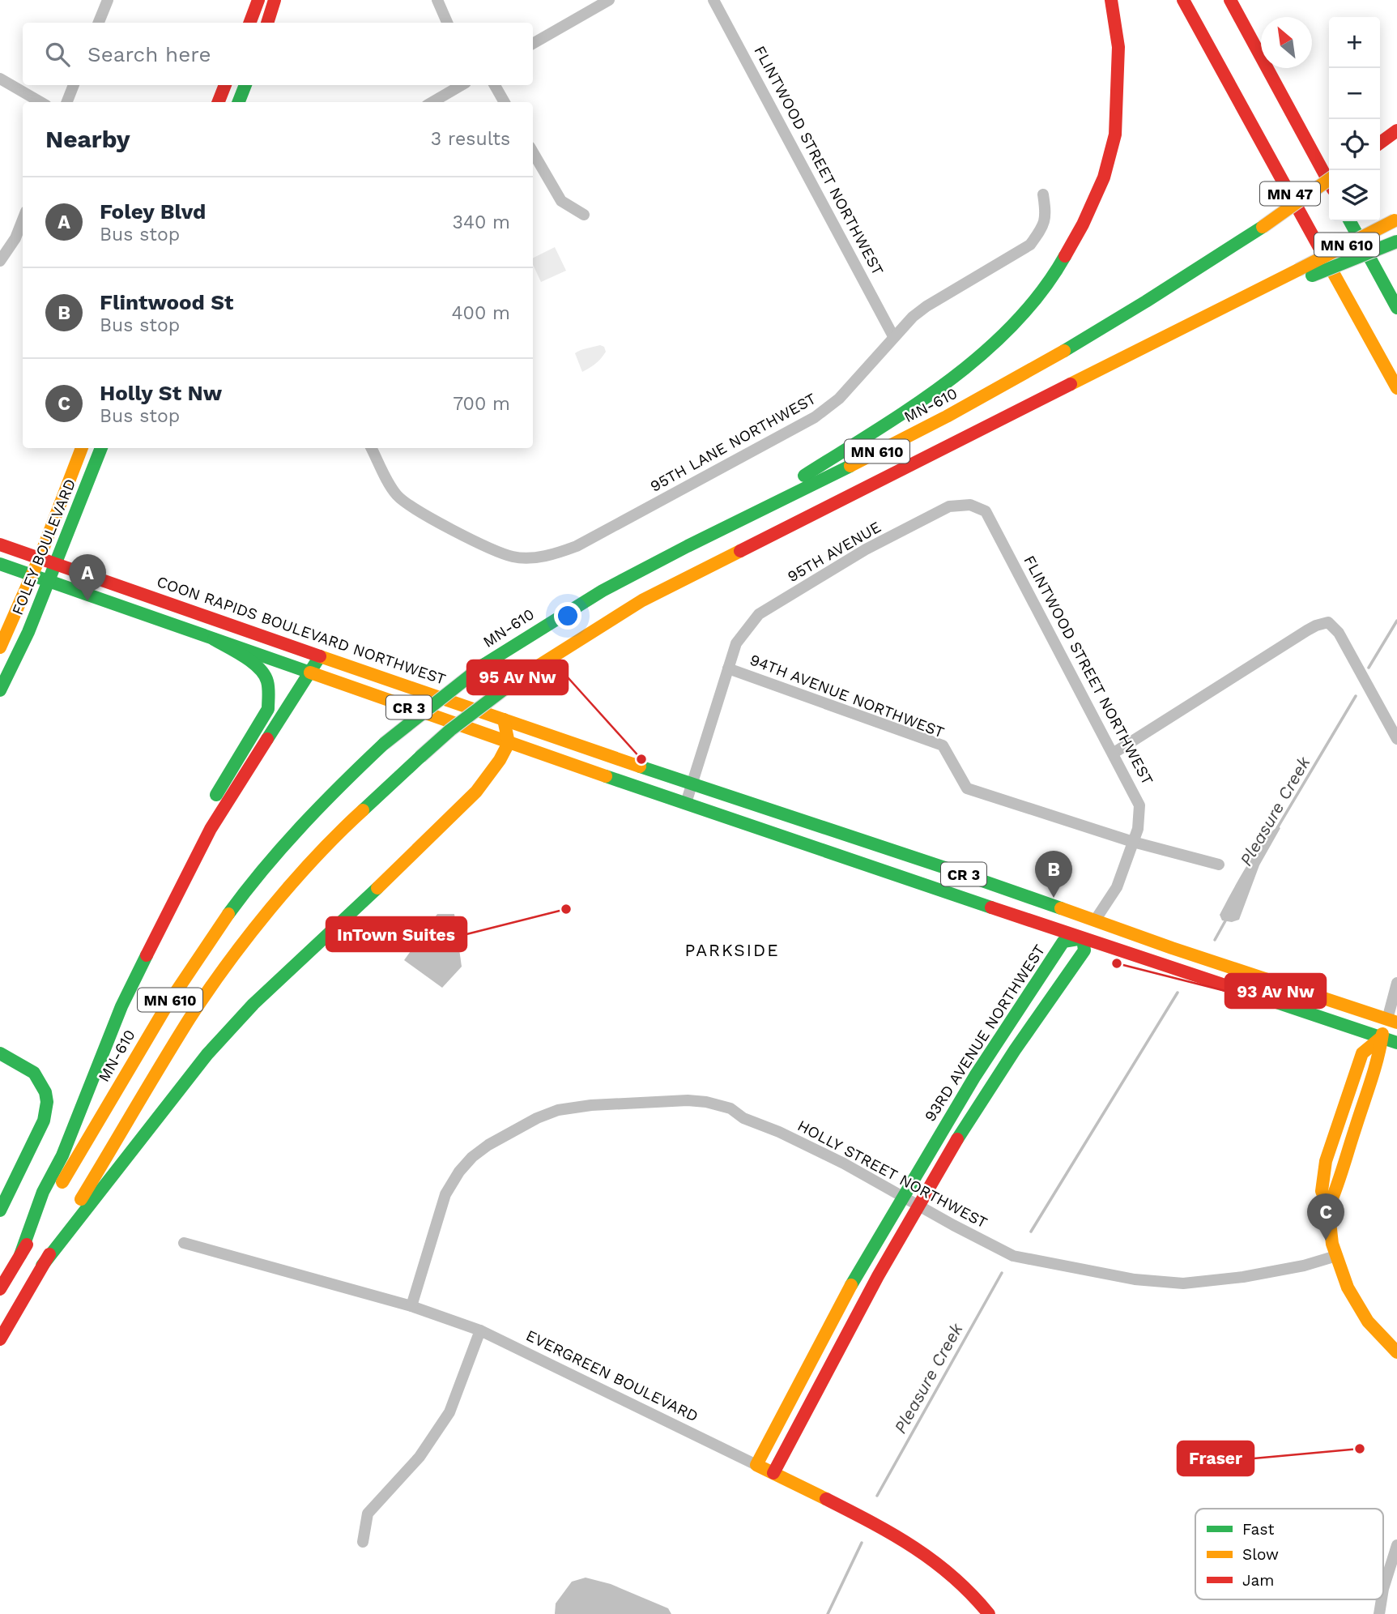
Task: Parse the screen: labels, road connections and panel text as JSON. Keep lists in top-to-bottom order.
{
  "streets": {
    "main road": [
      "FLINTWOOD STREET NORTHWEST",
      "MN 47",
      "MN 610",
      "MN-610",
      "FOLEY BOULEVARD",
      "COON RAPIDS BOULEVARD NORTHWEST",
      "CR 3",
      "93RD AVENUE NORTHWEST",
      "EVERGREEN BOULEVARD"
    ],
    "street": [
      "95TH LANE NORTHWEST",
      "95TH AVENUE",
      "94TH AVENUE NORTHWEST",
      "HOLLY STREET NORTHWEST"
    ]
  },
  "crossings": [
    ["FLINTWOOD STREET NORTHWEST", "95TH LANE NORTHWEST"],
    ["FLINTWOOD STREET NORTHWEST", "95TH AVENUE"],
    ["FLINTWOOD STREET NORTHWEST", "COON RAPIDS BOULEVARD NORTHWEST"],
    ["FLINTWOOD STREET NORTHWEST", "94TH AVENUE NORTHWEST"],
    ["FLINTWOOD STREET NORTHWEST", "CR 3"],
    ["FLINTWOOD STREET NORTHWEST", "93RD AVENUE NORTHWEST"],
    ["FOLEY BOULEVARD", "COON RAPIDS BOULEVARD NORTHWEST"],
    ["FOLEY BOULEVARD", "CR 3"],
    ["95TH AVENUE", "94TH AVENUE NORTHWEST"],
    ["COON RAPIDS BOULEVARD NORTHWEST", "94TH AVENUE NORTHWEST"],
    ["94TH AVENUE NORTHWEST", "CR 3"],
    ["CR 3", "93RD AVENUE NORTHWEST"],
    ["93RD AVENUE NORTHWEST", "HOLLY STREET NORTHWEST"],
    ["93RD AVENUE NORTHWEST", "EVERGREEN BOULEVARD"],
    ["HOLLY STREET NORTHWEST", "EVERGREEN BOULEVARD"]
  ],
  "districts": ["PARKSIDE"],
  "water": ["Pleasure Creek"],
  "places": [
    "95 Av Nw",
    "InTown Suites",
    "93 Av Nw",
    "Fraser"
  ],
  "legend": ["Fast", "Slow", "Jam"],
  "north": "top left",
  "page": {
    "map_buttons": ["+", "−"],
    "search": "Search here",
    "heading": ["Nearby", "3 results"],
    "list": [
      {
        "mark": "A",
        "name": "Foley Blvd",
        "note": "Bus stop",
        "value": "340 m"
      },
      {
        "mark": "B",
        "name": "Flintwood St",
        "note": "Bus stop",
        "value": "400 m"
      },
      {
        "mark": "C",
        "name": "Holly St Nw",
        "note": "Bus stop",
        "value": "700 m"
      }
    ],
    "pins": ["A", "B", "C"]
  }
}
